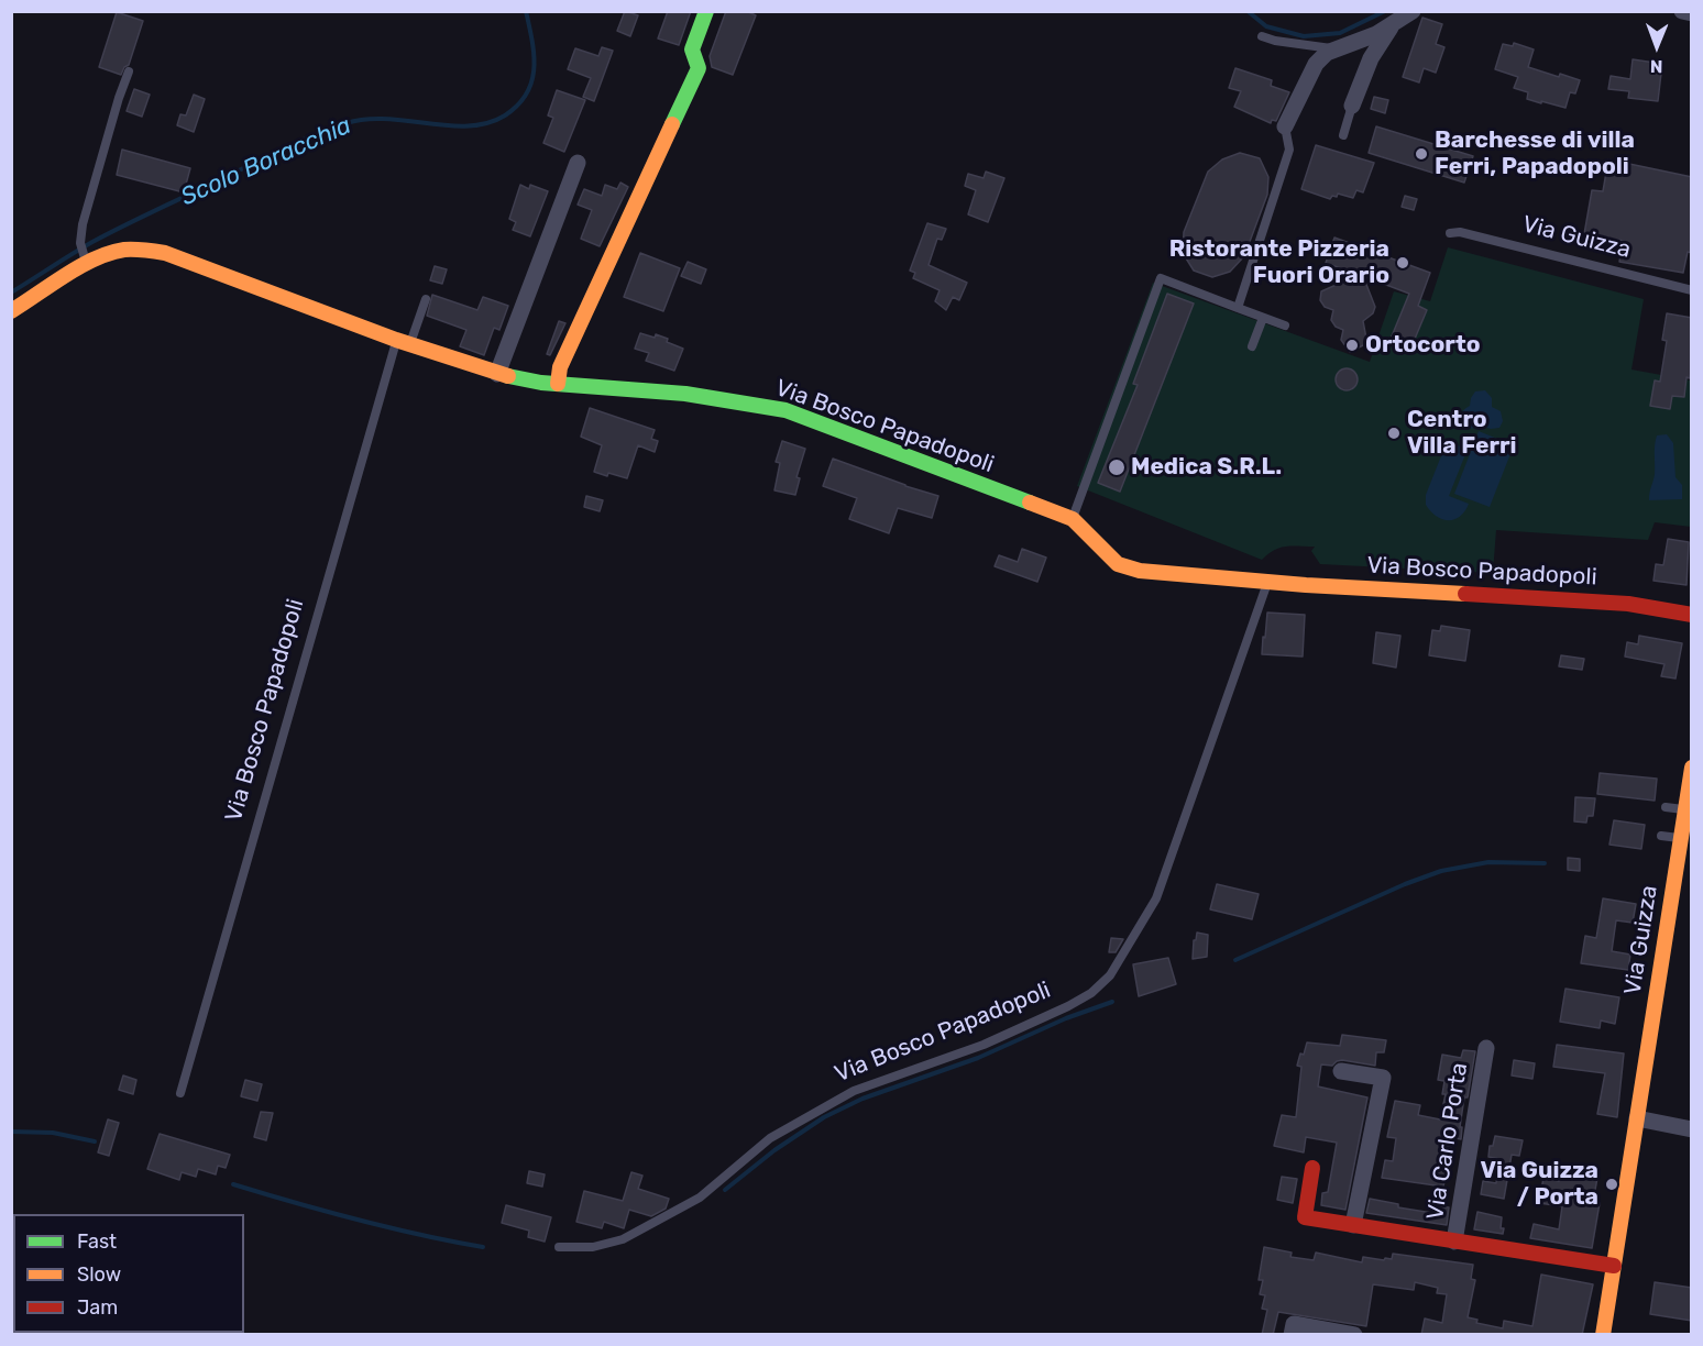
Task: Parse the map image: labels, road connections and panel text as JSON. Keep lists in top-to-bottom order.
{
  "streets": {
    "street": ["Via Guizza", "Via Bosco Papadopoli", "Via Carlo Porta"]
  },
  "crossings": [
    ["Via Guizza", "Via Carlo Porta"]
  ],
  "water": ["Scolo Boracchia"],
  "places": [
    "Barchesse di villa Ferri, Papadopoli",
    "Ristorante Pizzeria Fuori Orario",
    "Ortocorto",
    "Centro Villa Ferri",
    "Medica S.R.L.",
    "Via Guizza / Porta"
  ],
  "legend": ["Fast", "Slow", "Jam"],
  "north": "bottom"
}
